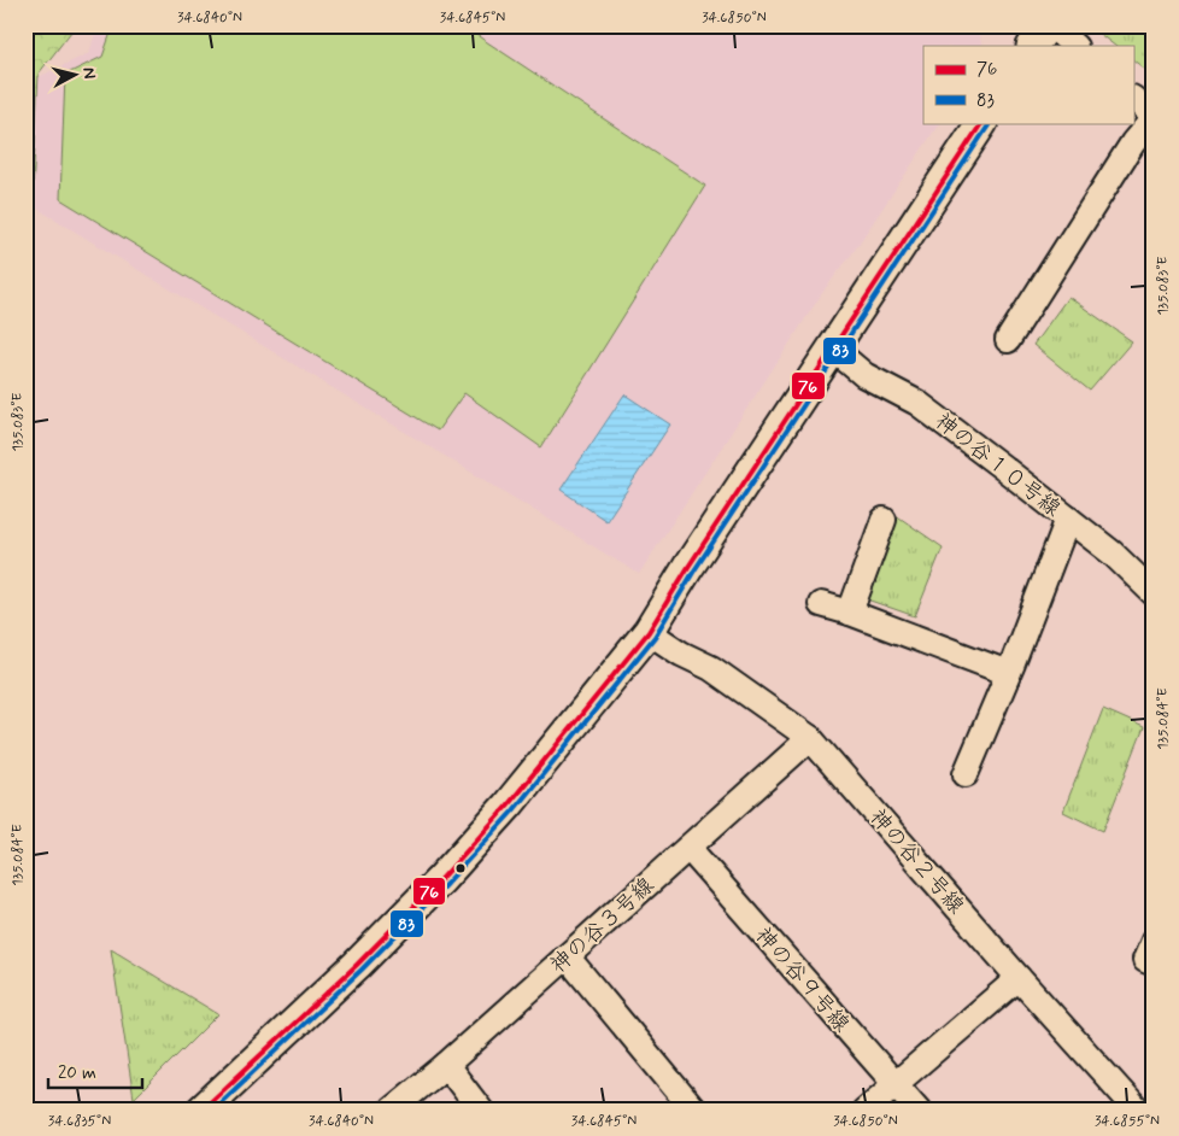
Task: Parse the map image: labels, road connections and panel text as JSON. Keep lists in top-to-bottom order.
{
  "streets": {
    "street": [
      "神の谷１０号線",
      "神の谷２号線",
      "神の谷３号線",
      "神の谷９号線"
    ]
  },
  "crossings": [
    ["神の谷２号線", "神の谷３号線"],
    ["神の谷３号線", "神の谷９号線"]
  ],
  "lines": ["transit line 76", "transit line 83"],
  "legend": ["76", "83"],
  "scale_bar": "20 m",
  "north": "right",
  "coordinates": [
    "34.6840°N",
    "34.6845°N",
    "34.6850°N",
    "135.083°E",
    "135.084°E",
    "34.6835°N",
    "34.6855°N"
  ]
}
